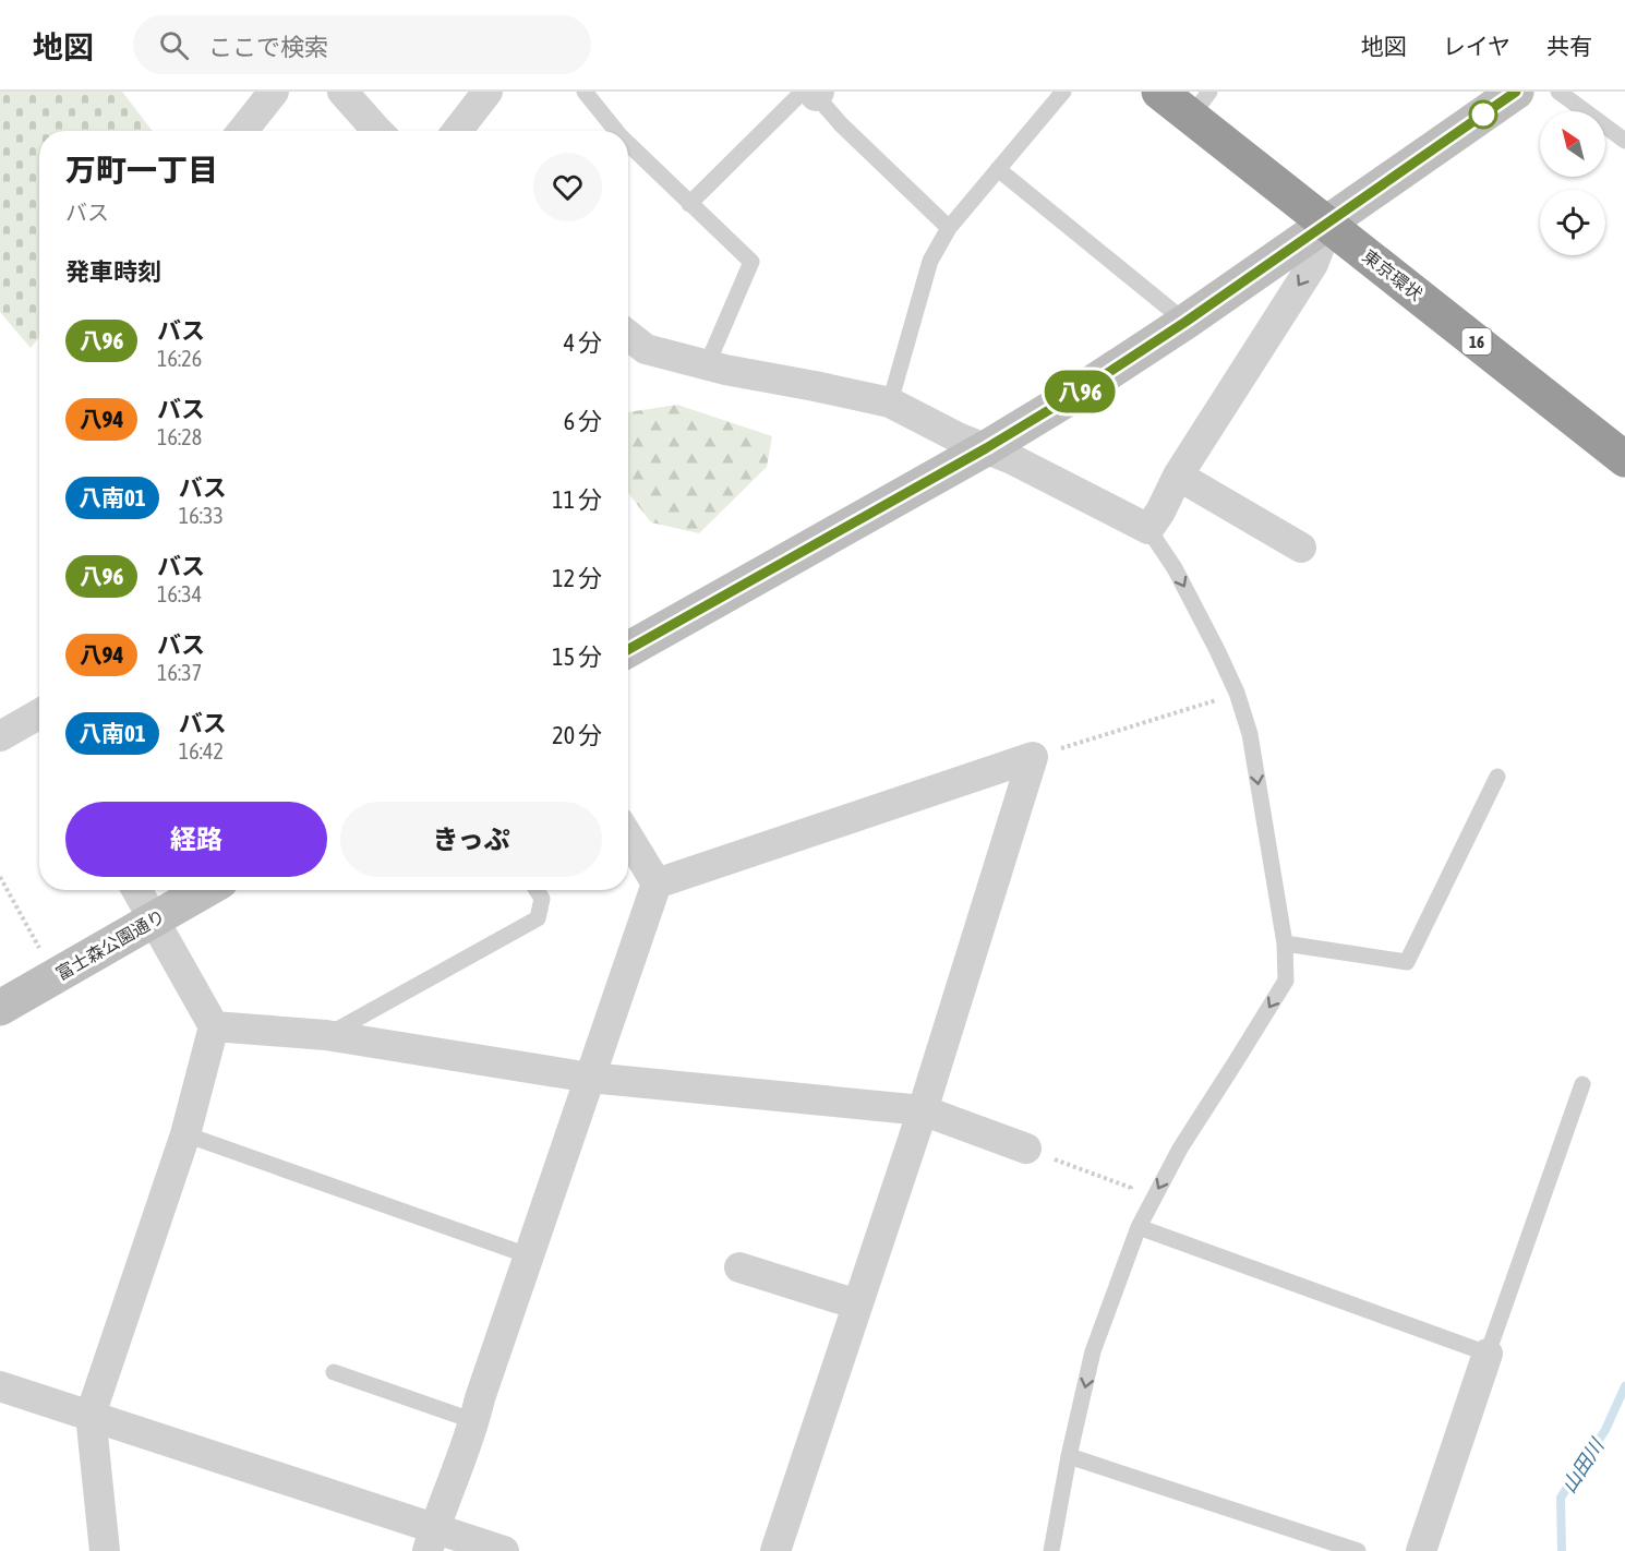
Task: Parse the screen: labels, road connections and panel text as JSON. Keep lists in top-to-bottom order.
{
  "streets": {
    "highway": ["東京環状", "16"],
    "street": ["富士森公園通り"]
  },
  "water": ["山田川"],
  "lines": ["bus line 八96"],
  "north": "top left",
  "page": {
    "header": "地図",
    "search": "ここで検索",
    "nav": ["地図", "レイヤ", "共有"],
    "on_map": "八96",
    "heading": [
      ["万町一丁目", "バス"],
      "発車時刻"
    ],
    "list": [
      {
        "mark": "八96",
        "name": "バス",
        "note": "16:26",
        "value": "4 分"
      },
      {
        "mark": "八94",
        "name": "バス",
        "note": "16:28",
        "value": "6 分"
      },
      {
        "mark": "八南01",
        "name": "バス",
        "note": "16:33",
        "value": "11 分"
      },
      {
        "mark": "八96",
        "name": "バス",
        "note": "16:34",
        "value": "12 分"
      },
      {
        "mark": "八94",
        "name": "バス",
        "note": "16:37",
        "value": "15 分"
      },
      {
        "mark": "八南01",
        "name": "バス",
        "note": "16:42",
        "value": "20 分"
      }
    ],
    "buttons": ["経路", "きっぷ"]
  }
}
